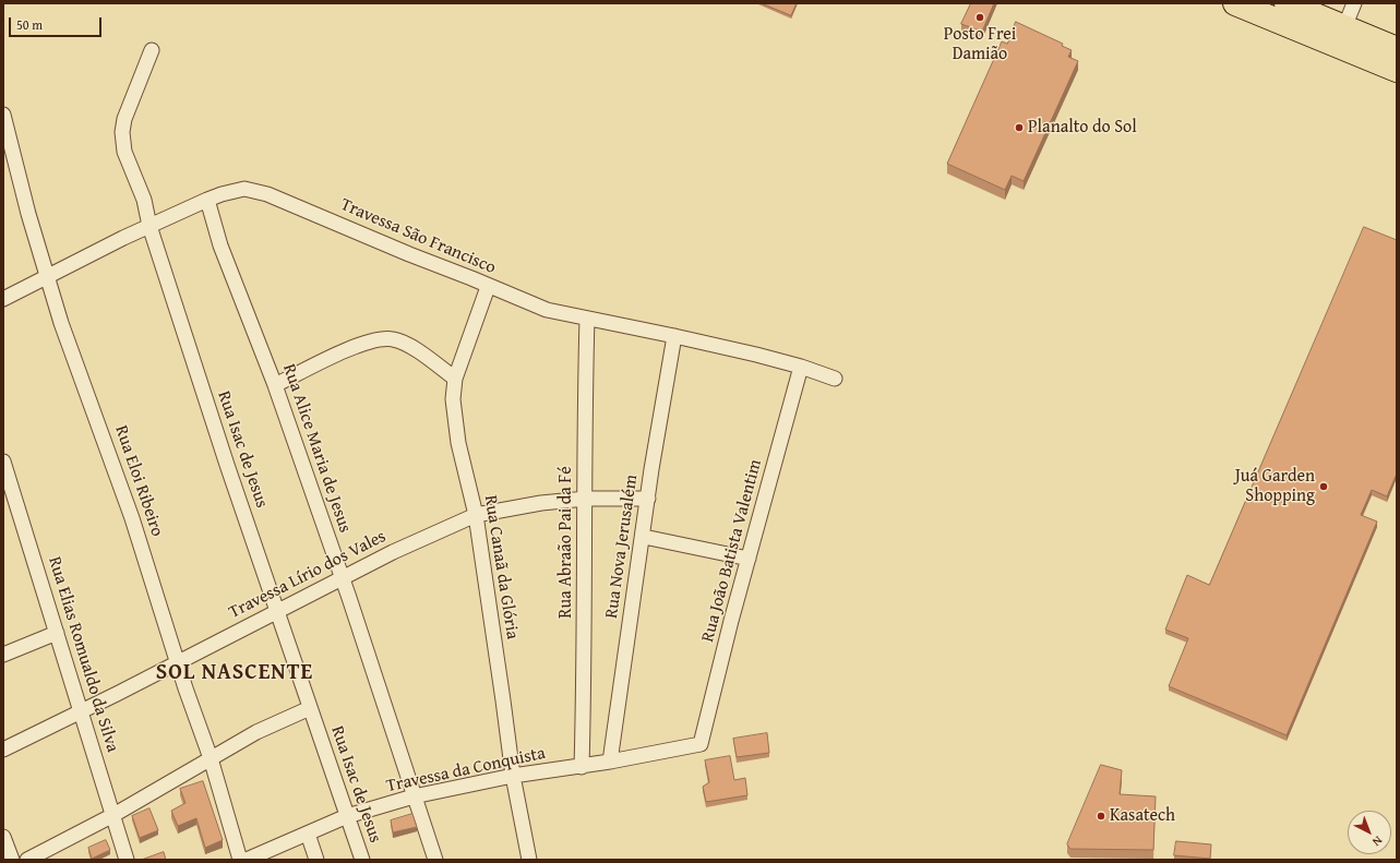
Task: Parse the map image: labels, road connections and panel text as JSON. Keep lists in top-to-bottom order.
{
  "streets": {
    "street": [
      "Travessa São Francisco",
      "Rua Alice Maria de Jesus",
      "Rua Isac de Jesus",
      "Rua Eloi Ribeiro",
      "Rua Abraão Pai da Fé",
      "Rua Nova Jerusalém",
      "Rua João Batista Valentim",
      "Rua Canaã da Glória",
      "Travessa Lírio dos Vales",
      "Rua Elias Romualdo da Silva",
      "Travessa da Conquista"
    ]
  },
  "crossings": [
    ["Travessa São Francisco", "Rua Alice Maria de Jesus"],
    ["Travessa São Francisco", "Rua Isac de Jesus"],
    ["Travessa São Francisco", "Rua Eloi Ribeiro"],
    ["Travessa São Francisco", "Rua Abraão Pai da Fé"],
    ["Travessa São Francisco", "Rua Nova Jerusalém"],
    ["Travessa São Francisco", "Rua João Batista Valentim"],
    ["Travessa São Francisco", "Rua Canaã da Glória"],
    ["Rua Alice Maria de Jesus", "Travessa Lírio dos Vales"],
    ["Rua Alice Maria de Jesus", "Travessa da Conquista"],
    ["Rua Isac de Jesus", "Travessa Lírio dos Vales"],
    ["Rua Isac de Jesus", "Travessa da Conquista"],
    ["Rua Eloi Ribeiro", "Travessa Lírio dos Vales"],
    ["Rua Abraão Pai da Fé", "Travessa Lírio dos Vales"],
    ["Rua Abraão Pai da Fé", "Travessa da Conquista"],
    ["Rua Nova Jerusalém", "Travessa Lírio dos Vales"],
    ["Rua Nova Jerusalém", "Travessa da Conquista"],
    ["Rua João Batista Valentim", "Travessa da Conquista"],
    ["Rua Canaã da Glória", "Travessa Lírio dos Vales"],
    ["Rua Canaã da Glória", "Travessa da Conquista"],
    ["Travessa Lírio dos Vales", "Rua Elias Romualdo da Silva"]
  ],
  "districts": ["SOL NASCENTE"],
  "places": [
    "Posto Frei Damião",
    "Planalto do Sol",
    "Juá Garden Shopping",
    "Kasatech"
  ],
  "scale_bar": "50 m",
  "north": "bottom right"
}
